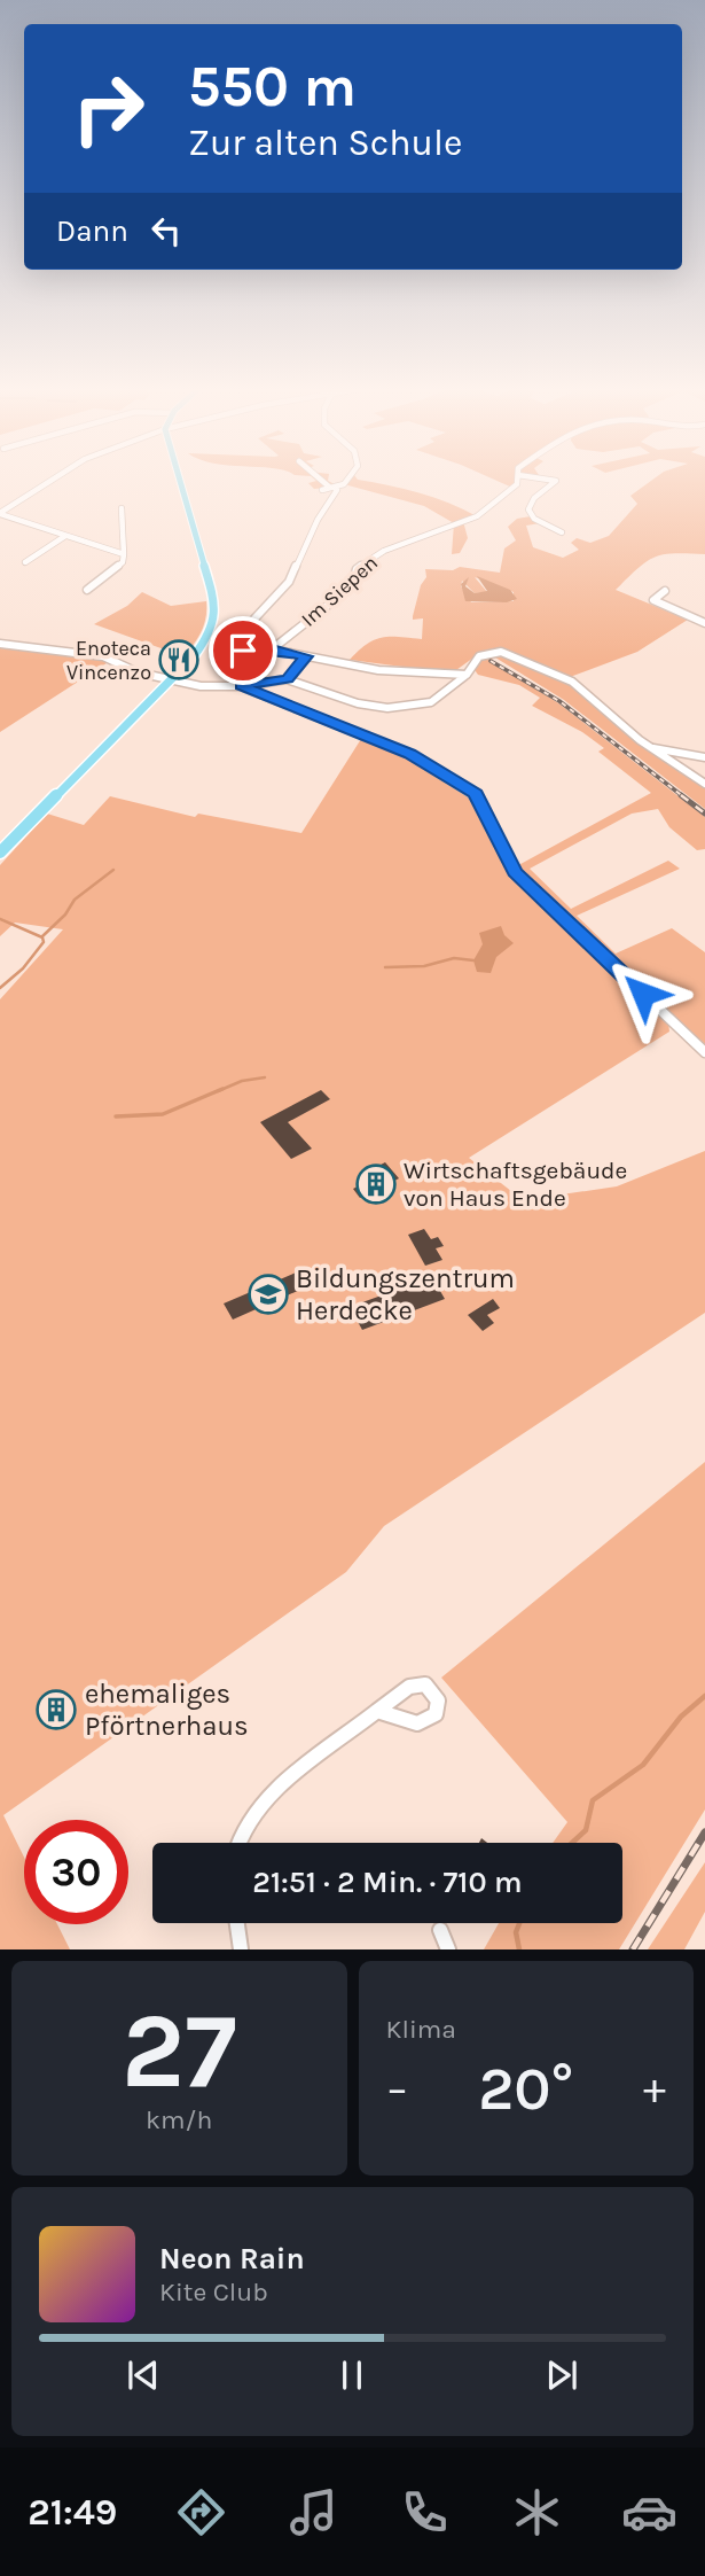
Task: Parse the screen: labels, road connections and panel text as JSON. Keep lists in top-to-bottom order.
{
  "streets": {
    "street": ["Im Siepen"]
  },
  "places": {
    "restaurant": ["Enoteca Vincenzo"],
    "building": ["Wirtschaftsgebäude von Haus Ende", "ehemaliges Pförtnerhaus"],
    "school or university": ["Bildungszentrum Herdecke"]
  },
  "page": {
    "turn": ["550 m", "Zur alten Schule"],
    "then": "Dann",
    "limit": "30",
    "trip": "21:51 · 2 Min. · 710 m",
    "tile": [
      ["27", "km/h"],
      "Klima"
    ],
    "heat": ["−", "20°", "+"],
    "song": ["Neon Rain", "Kite Club"],
    "tabs": "21:49"
  }
}
